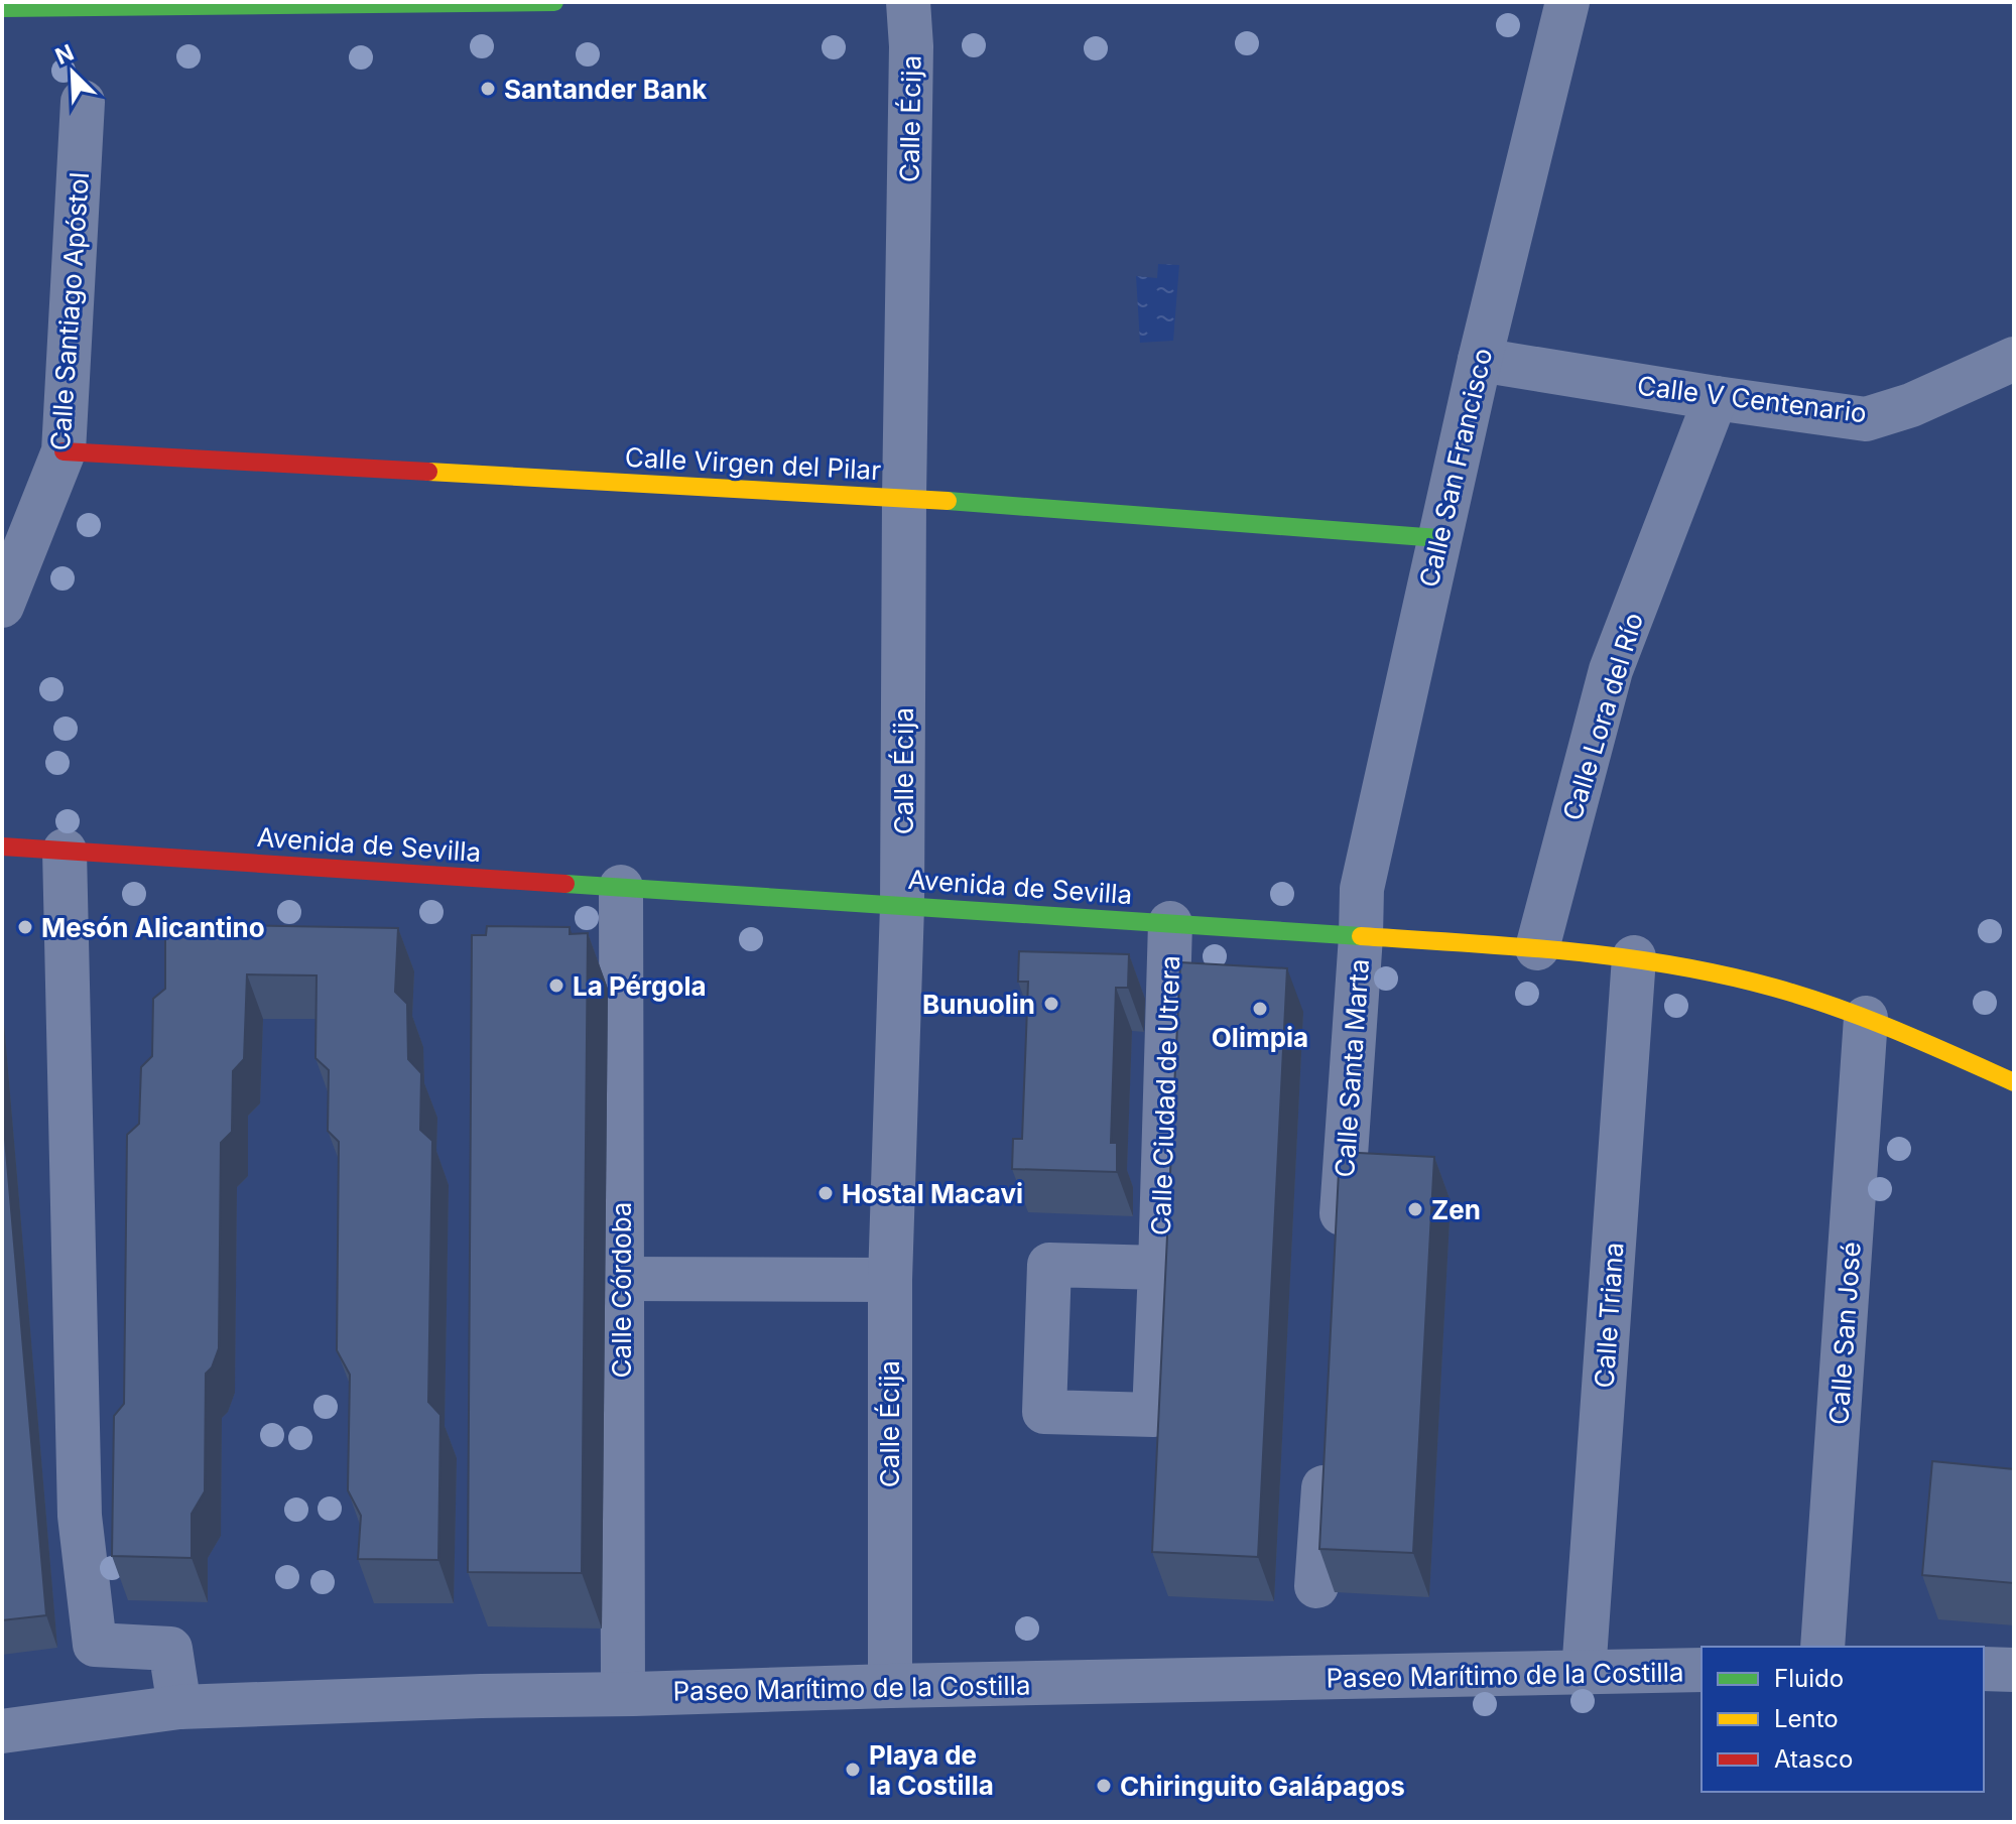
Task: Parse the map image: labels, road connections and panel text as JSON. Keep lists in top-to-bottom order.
{
  "streets": {
    "street": [
      "Calle Écija",
      "Calle Santiago Apóstol",
      "Calle V Centenario",
      "Calle Virgen del Pilar",
      "Calle San Francisco",
      "Calle Lora del Río",
      "Avenida de Sevilla",
      "Calle Santa Marta",
      "Calle Ciudad de Utrera",
      "Calle Córdoba",
      "Calle Triana",
      "Calle San José",
      "Paseo Marítimo de la Costilla"
    ]
  },
  "crossings": [
    ["Calle Écija", "Calle Virgen del Pilar"],
    ["Calle Écija", "Avenida de Sevilla"],
    ["Calle Écija", "Paseo Marítimo de la Costilla"],
    ["Calle Santiago Apóstol", "Calle Virgen del Pilar"],
    ["Calle V Centenario", "Calle San Francisco"],
    ["Calle V Centenario", "Calle Lora del Río"],
    ["Calle Virgen del Pilar", "Calle San Francisco"],
    ["Calle San Francisco", "Avenida de Sevilla"],
    ["Calle San Francisco", "Calle Santa Marta"],
    ["Calle Lora del Río", "Avenida de Sevilla"],
    ["Avenida de Sevilla", "Calle Santa Marta"],
    ["Avenida de Sevilla", "Calle Ciudad de Utrera"],
    ["Avenida de Sevilla", "Calle Córdoba"],
    ["Avenida de Sevilla", "Calle Triana"],
    ["Avenida de Sevilla", "Calle San José"],
    ["Calle Córdoba", "Paseo Marítimo de la Costilla"],
    ["Calle Triana", "Paseo Marítimo de la Costilla"]
  ],
  "places": [
    "Santander Bank",
    "Mesón Alicantino",
    "La Pérgola",
    "Bunuolin",
    "Olimpia",
    "Hostal Macavi",
    "Zen",
    "Playa de la Costilla",
    "Chiringuito Galápagos"
  ],
  "legend": ["Fluido", "Lento", "Atasco"],
  "north": "top left"
}
